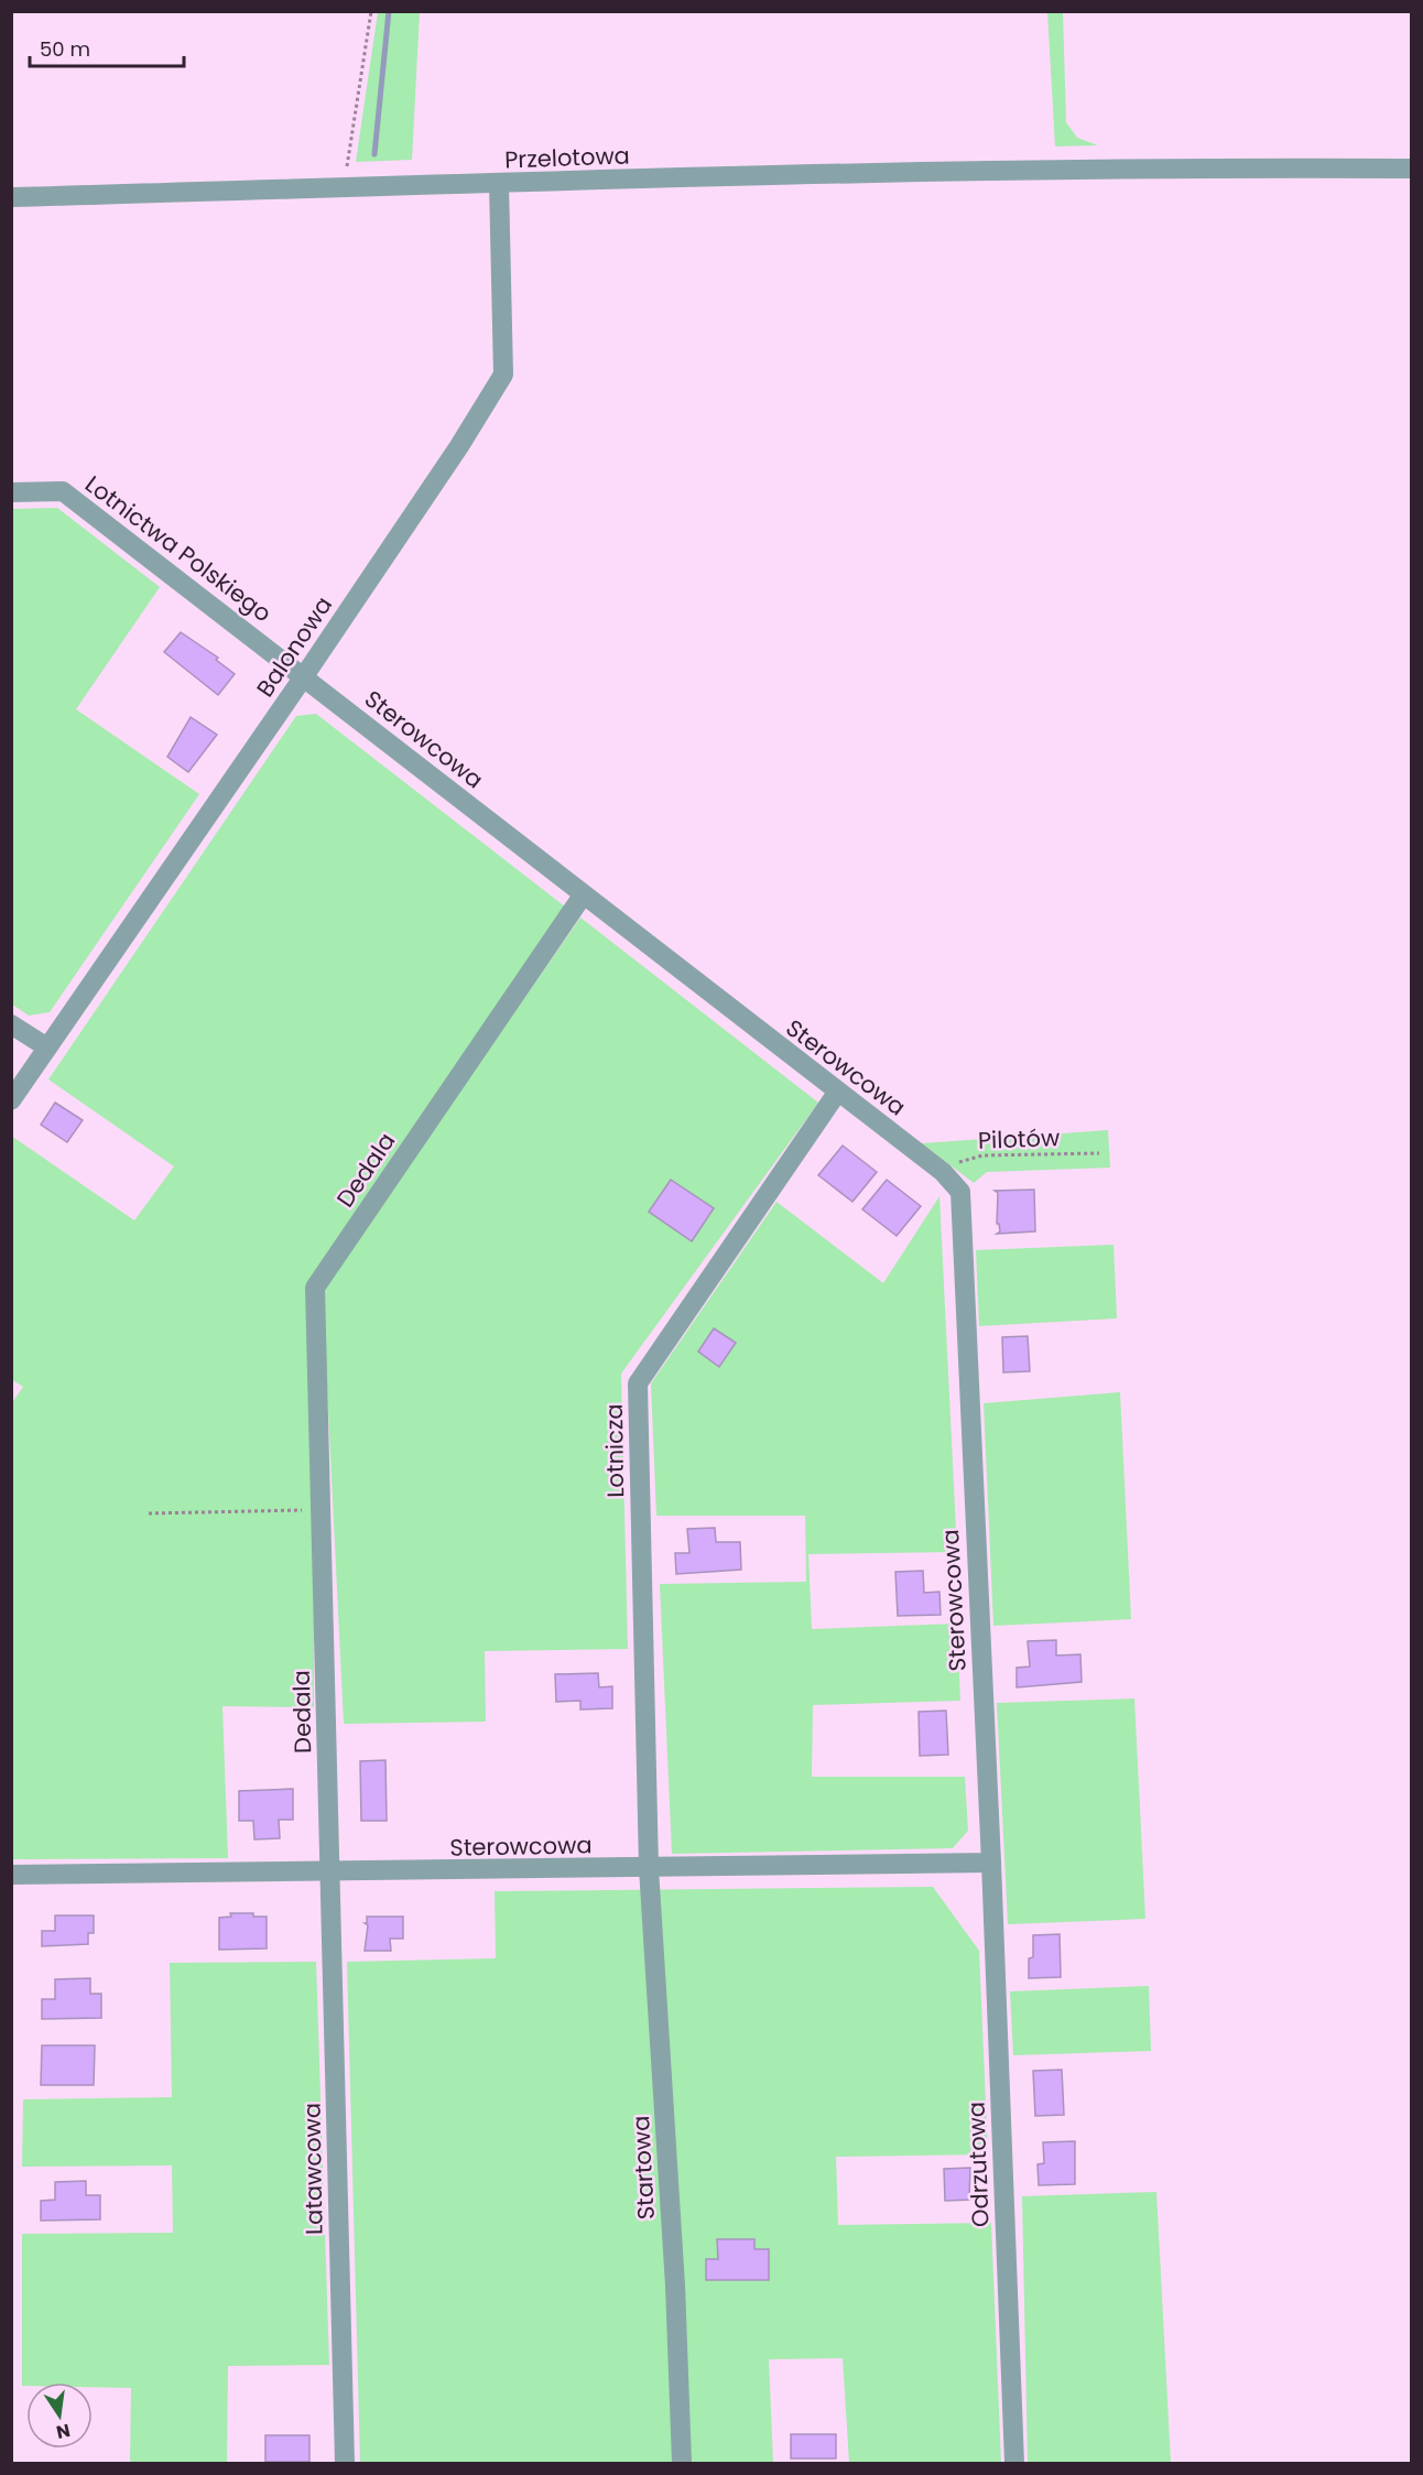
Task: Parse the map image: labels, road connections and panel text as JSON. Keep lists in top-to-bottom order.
{
  "streets": {
    "street": [
      "Przelotowa",
      "Lotnictwa Polskiego",
      "Balonowa",
      "Sterowcowa",
      "Dedala",
      "Lotnicza",
      "Odrzutowa",
      "Startowa",
      "Latawcowa"
    ],
    "path": ["Pilotów"]
  },
  "crossings": [
    ["Przelotowa", "Balonowa"],
    ["Lotnictwa Polskiego", "Balonowa"],
    ["Lotnictwa Polskiego", "Sterowcowa"],
    ["Balonowa", "Sterowcowa"],
    ["Sterowcowa", "Pilotów"],
    ["Sterowcowa", "Dedala"],
    ["Sterowcowa", "Lotnicza"],
    ["Sterowcowa", "Odrzutowa"],
    ["Sterowcowa", "Startowa"],
    ["Sterowcowa", "Latawcowa"],
    ["Dedala", "Latawcowa"],
    ["Lotnicza", "Startowa"]
  ],
  "scale_bar": "50 m",
  "north": "bottom"
}
